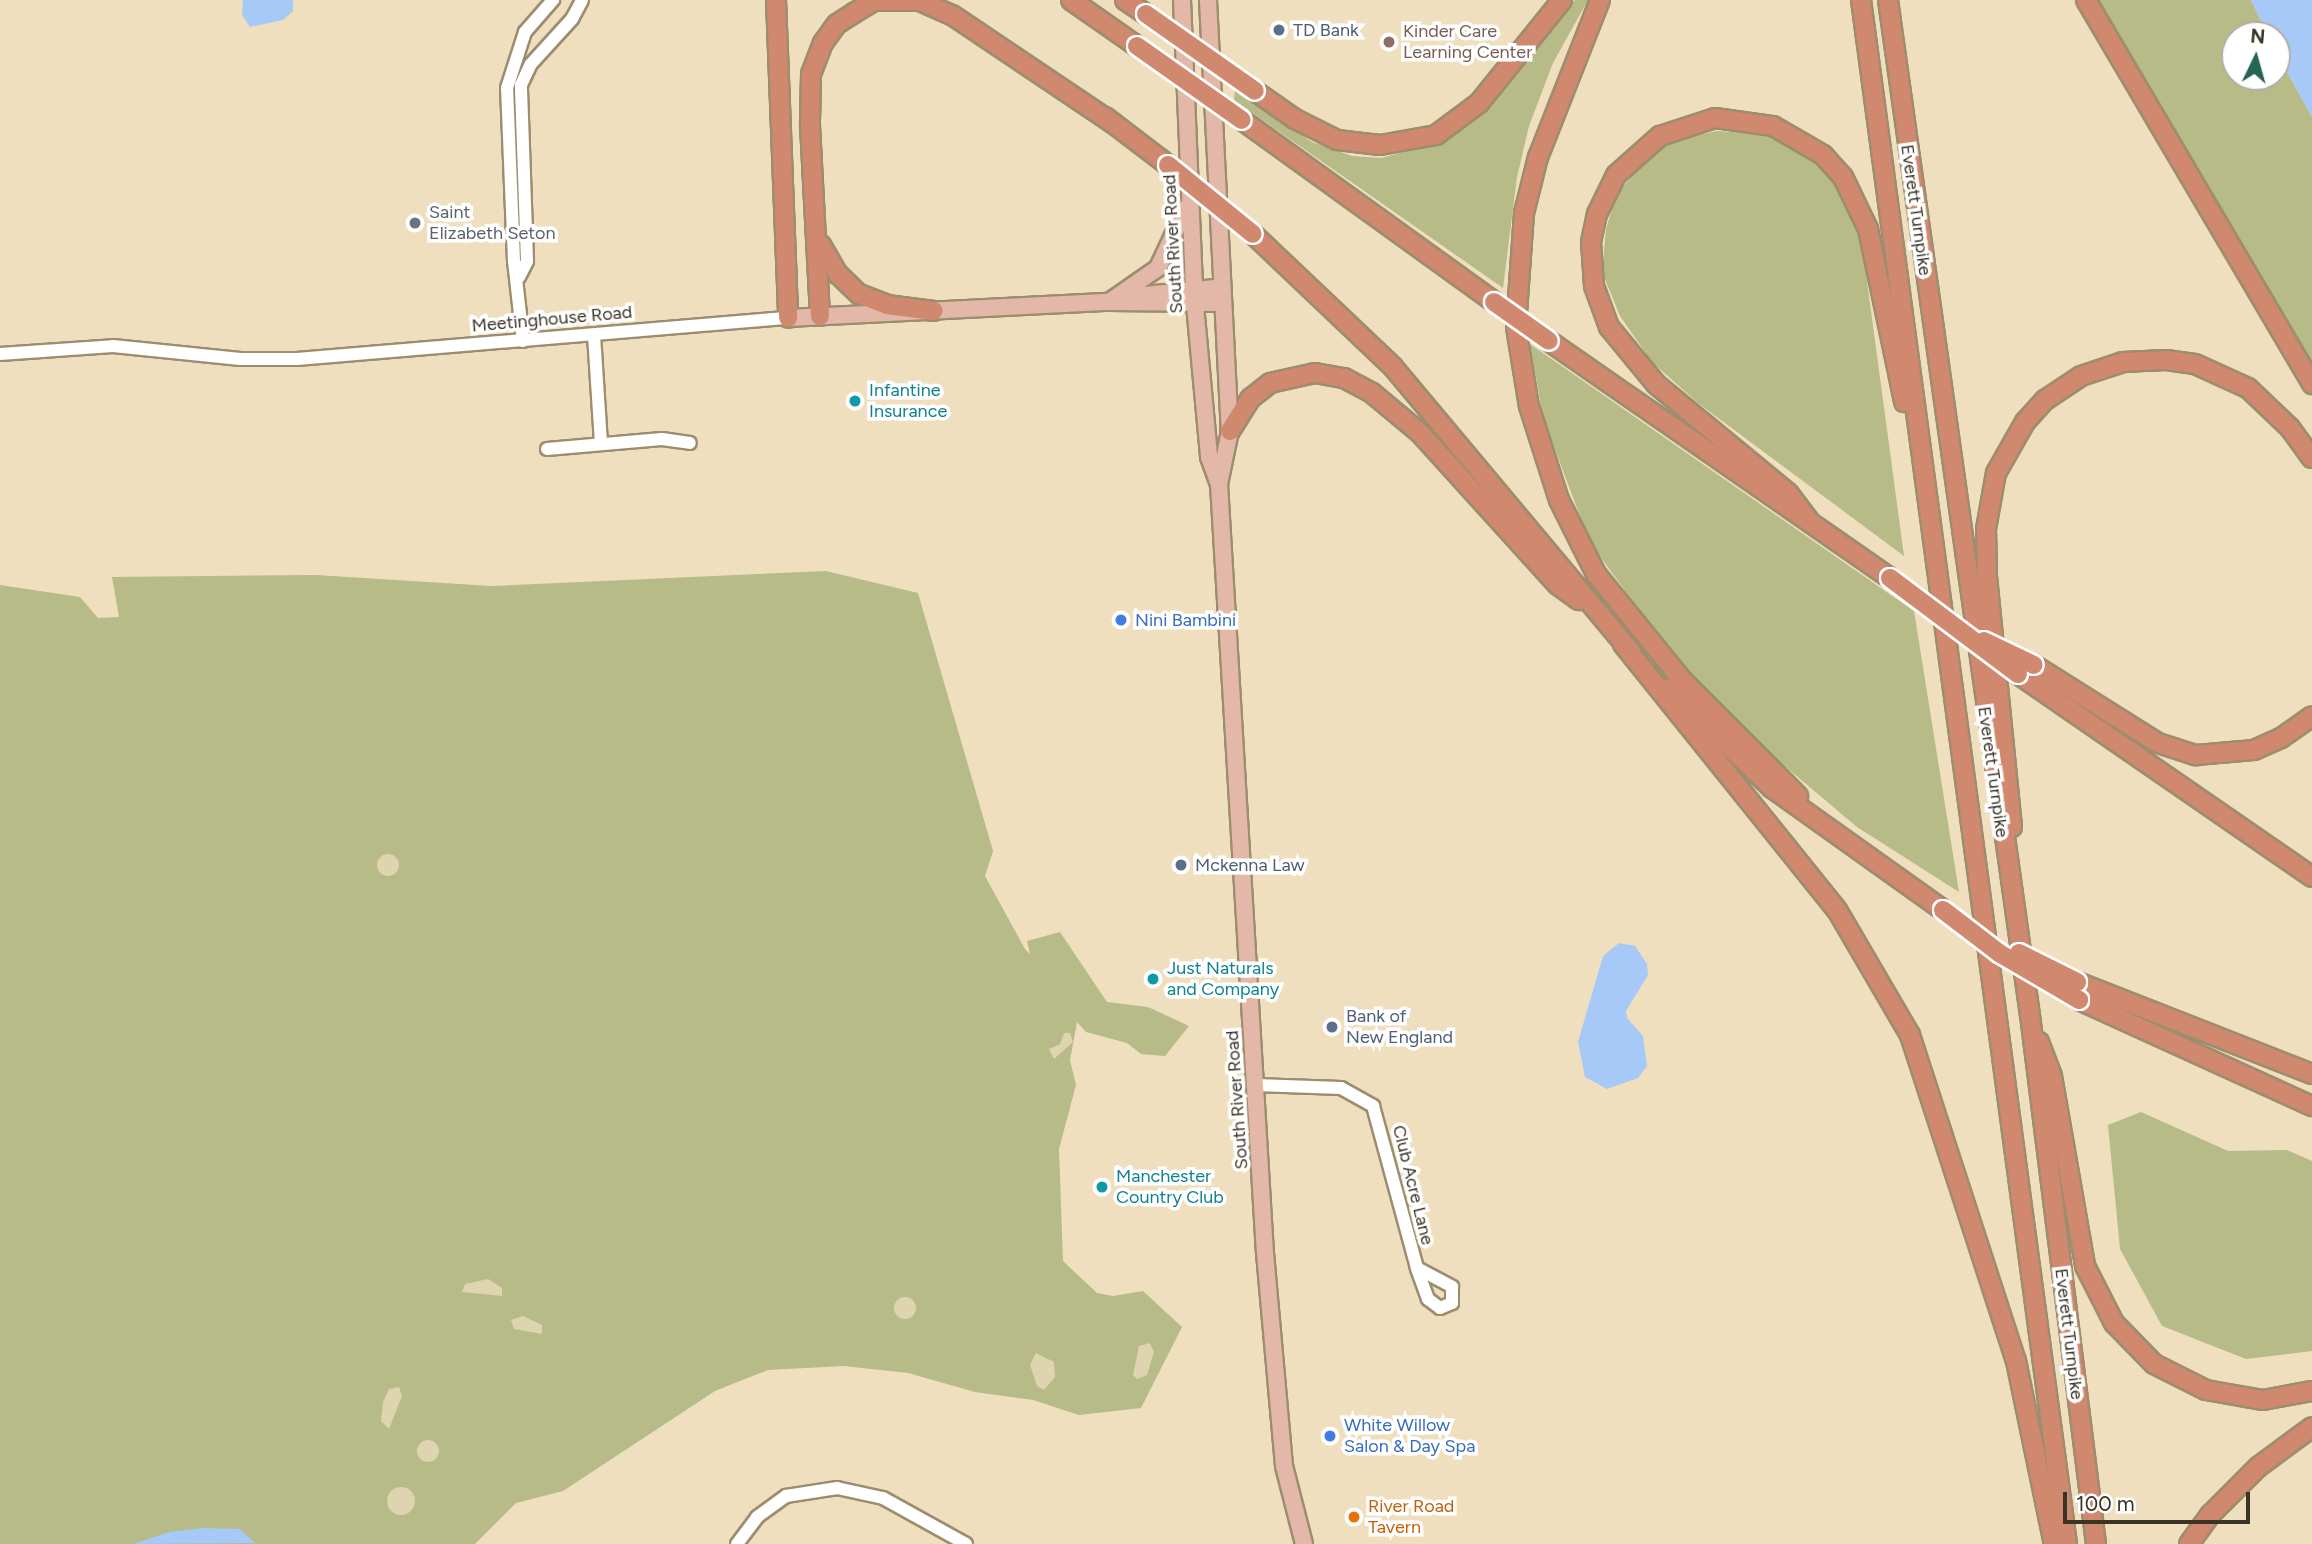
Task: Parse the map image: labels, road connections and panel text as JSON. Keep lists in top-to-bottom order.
{
  "streets": {
    "highway": ["Everett Turnpike"],
    "main road": ["South River Road", "Meetinghouse Road"],
    "street": ["Club Acre Lane"]
  },
  "crossings": [
    ["South River Road", "Meetinghouse Road"],
    ["South River Road", "Club Acre Lane"]
  ],
  "places": [
    "TD Bank",
    "Kinder Care Learning Center",
    "Saint Elizabeth Seton",
    "Infantine Insurance",
    "Nini Bambini",
    "Mckenna Law",
    "Just Naturals and Company",
    "Bank of New England",
    "Manchester Country Club",
    "White Willow Salon & Day Spa",
    "River Road Tavern"
  ],
  "scale_bar": "100 m",
  "north": "top"
}
